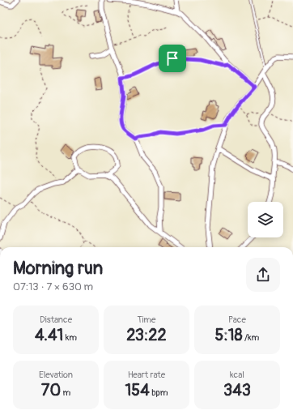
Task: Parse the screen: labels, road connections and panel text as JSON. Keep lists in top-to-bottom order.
{
  "page": {
    "heading": ["Morning run", "07:13 · 7 × 630 m"],
    "stats": [
      ["Distance", "4.41 km"],
      ["Time", "23:22"],
      ["Pace", "5:18 /km"],
      ["Elevation", "70 m"],
      ["Heart rate", "154 bpm"],
      ["kcal", "343"]
    ]
  }
}
